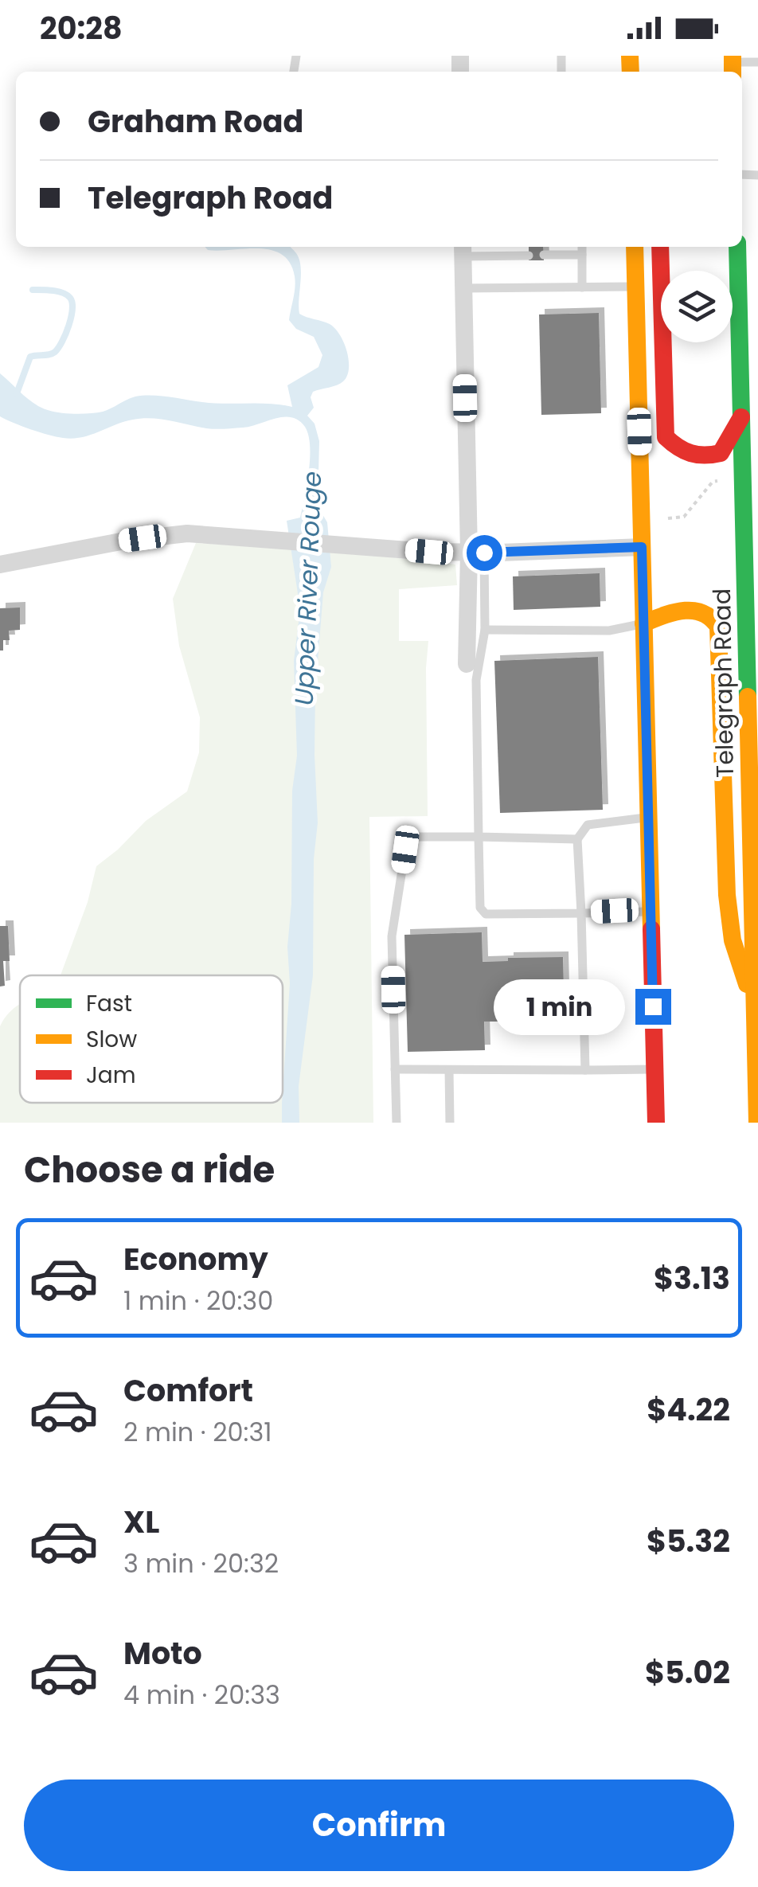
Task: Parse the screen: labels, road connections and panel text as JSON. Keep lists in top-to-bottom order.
{
  "streets": {
    "main road": ["Telegraph Road"]
  },
  "water": ["Upper River Rouge"],
  "legend": ["Fast", "Slow", "Jam"],
  "page": {
    "status": "20:28",
    "banner": ["Graham Road", "Telegraph Road"],
    "bubble": "1 min",
    "heading": "Choose a ride",
    "list": [
      {
        "name": "Economy",
        "note": "1 min · 20:30",
        "value": "$3.13"
      },
      {
        "name": "Comfort",
        "note": "2 min · 20:31",
        "value": "$4.22"
      },
      {
        "name": "XL",
        "note": "3 min · 20:32",
        "value": "$5.32"
      },
      {
        "name": "Moto",
        "note": "4 min · 20:33",
        "value": "$5.02"
      }
    ],
    "buttons": "Confirm"
  }
}
